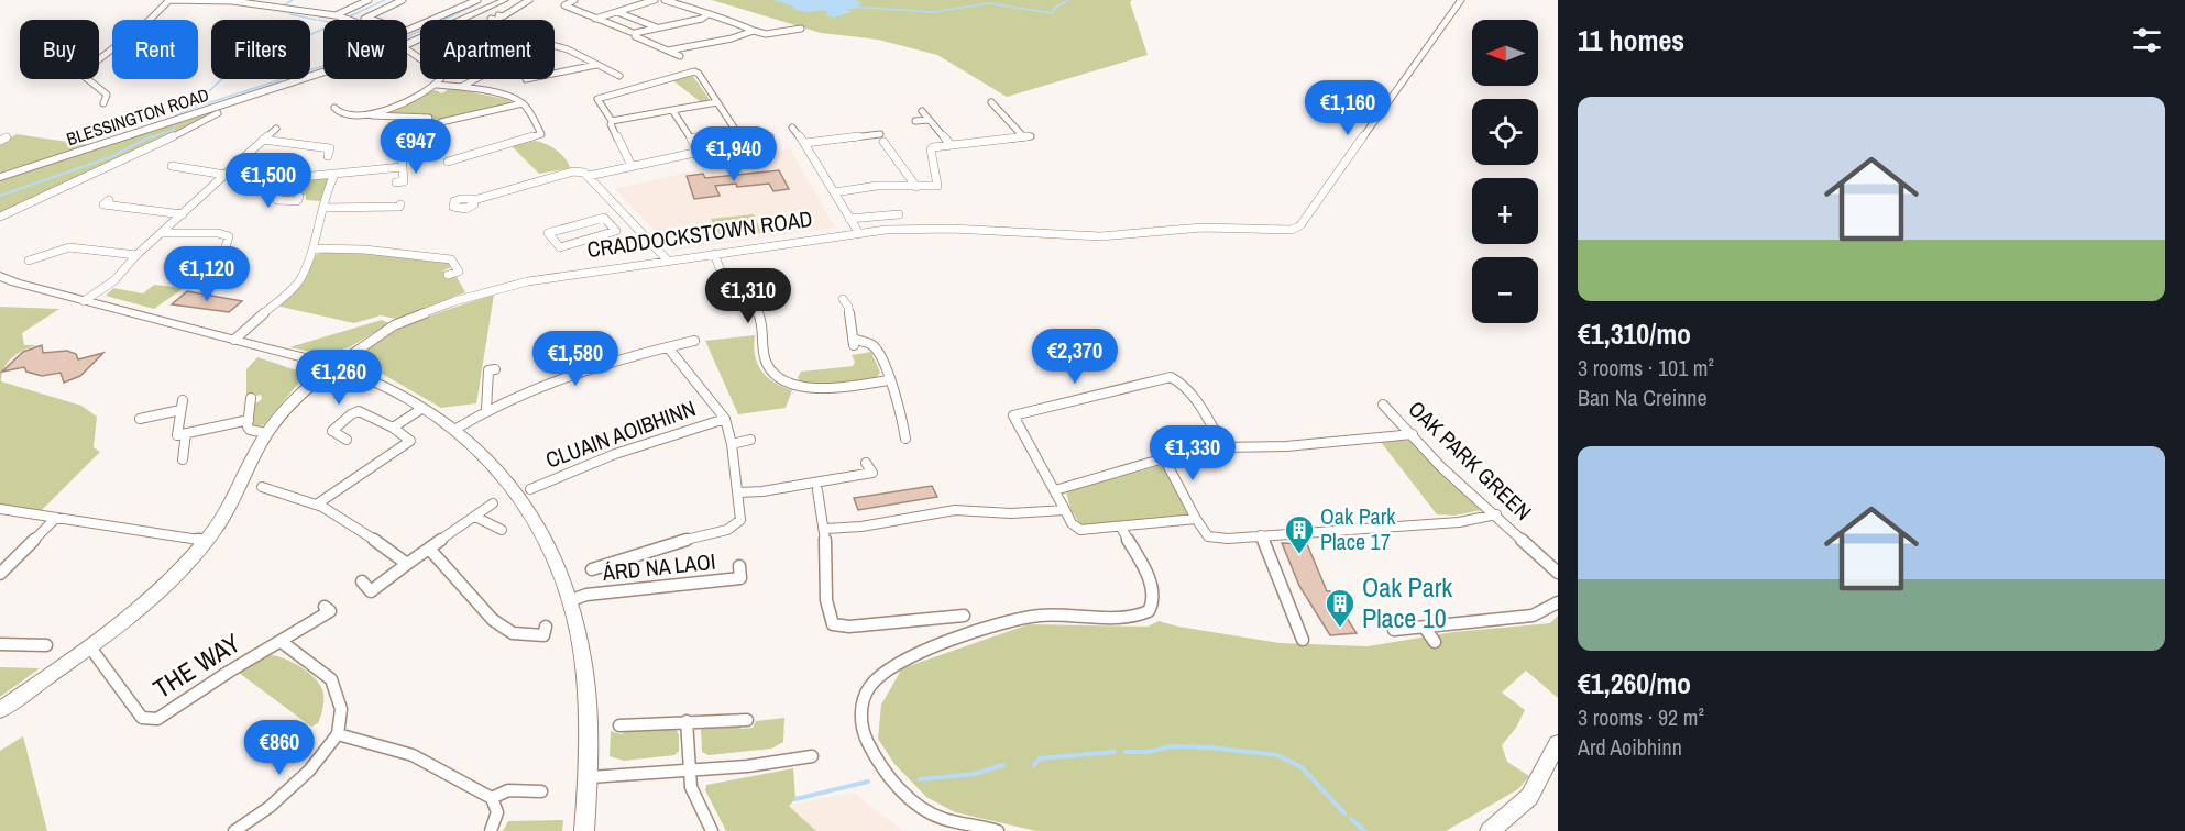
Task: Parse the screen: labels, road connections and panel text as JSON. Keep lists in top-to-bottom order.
{
  "streets": {
    "main road": ["BLESSINGTON ROAD", "CRADDOCKSTOWN ROAD"],
    "street": [
      "CLUAIN AOIBHINN",
      "OAK PARK GREEN",
      "ÁRD NA LAOI",
      "THE WAY"
    ]
  },
  "crossings": [
    ["CRADDOCKSTOWN ROAD", "THE WAY"]
  ],
  "places": {
    "building": ["Oak Park Place 17", "Oak Park Place 10"]
  },
  "north": "left",
  "page": {
    "heading": "11 homes",
    "map_buttons": ["+", "−"],
    "chip": [
      "Buy",
      "Rent",
      "Filters",
      "New",
      "Apartment"
    ],
    "list": [
      {
        "name": "€1,310/mo",
        "note": "3 rooms · 101 m² · Ban Na Creinne"
      },
      {
        "name": "€1,260/mo",
        "note": "3 rooms · 92 m² · Ard Aoibhinn"
      }
    ],
    "price": [
      "€1,160",
      "€947",
      "€1,940",
      "€1,500",
      "€1,120",
      "€1,310",
      "€2,370",
      "€1,580",
      "€1,260",
      "€1,330",
      "€860"
    ]
  }
}
